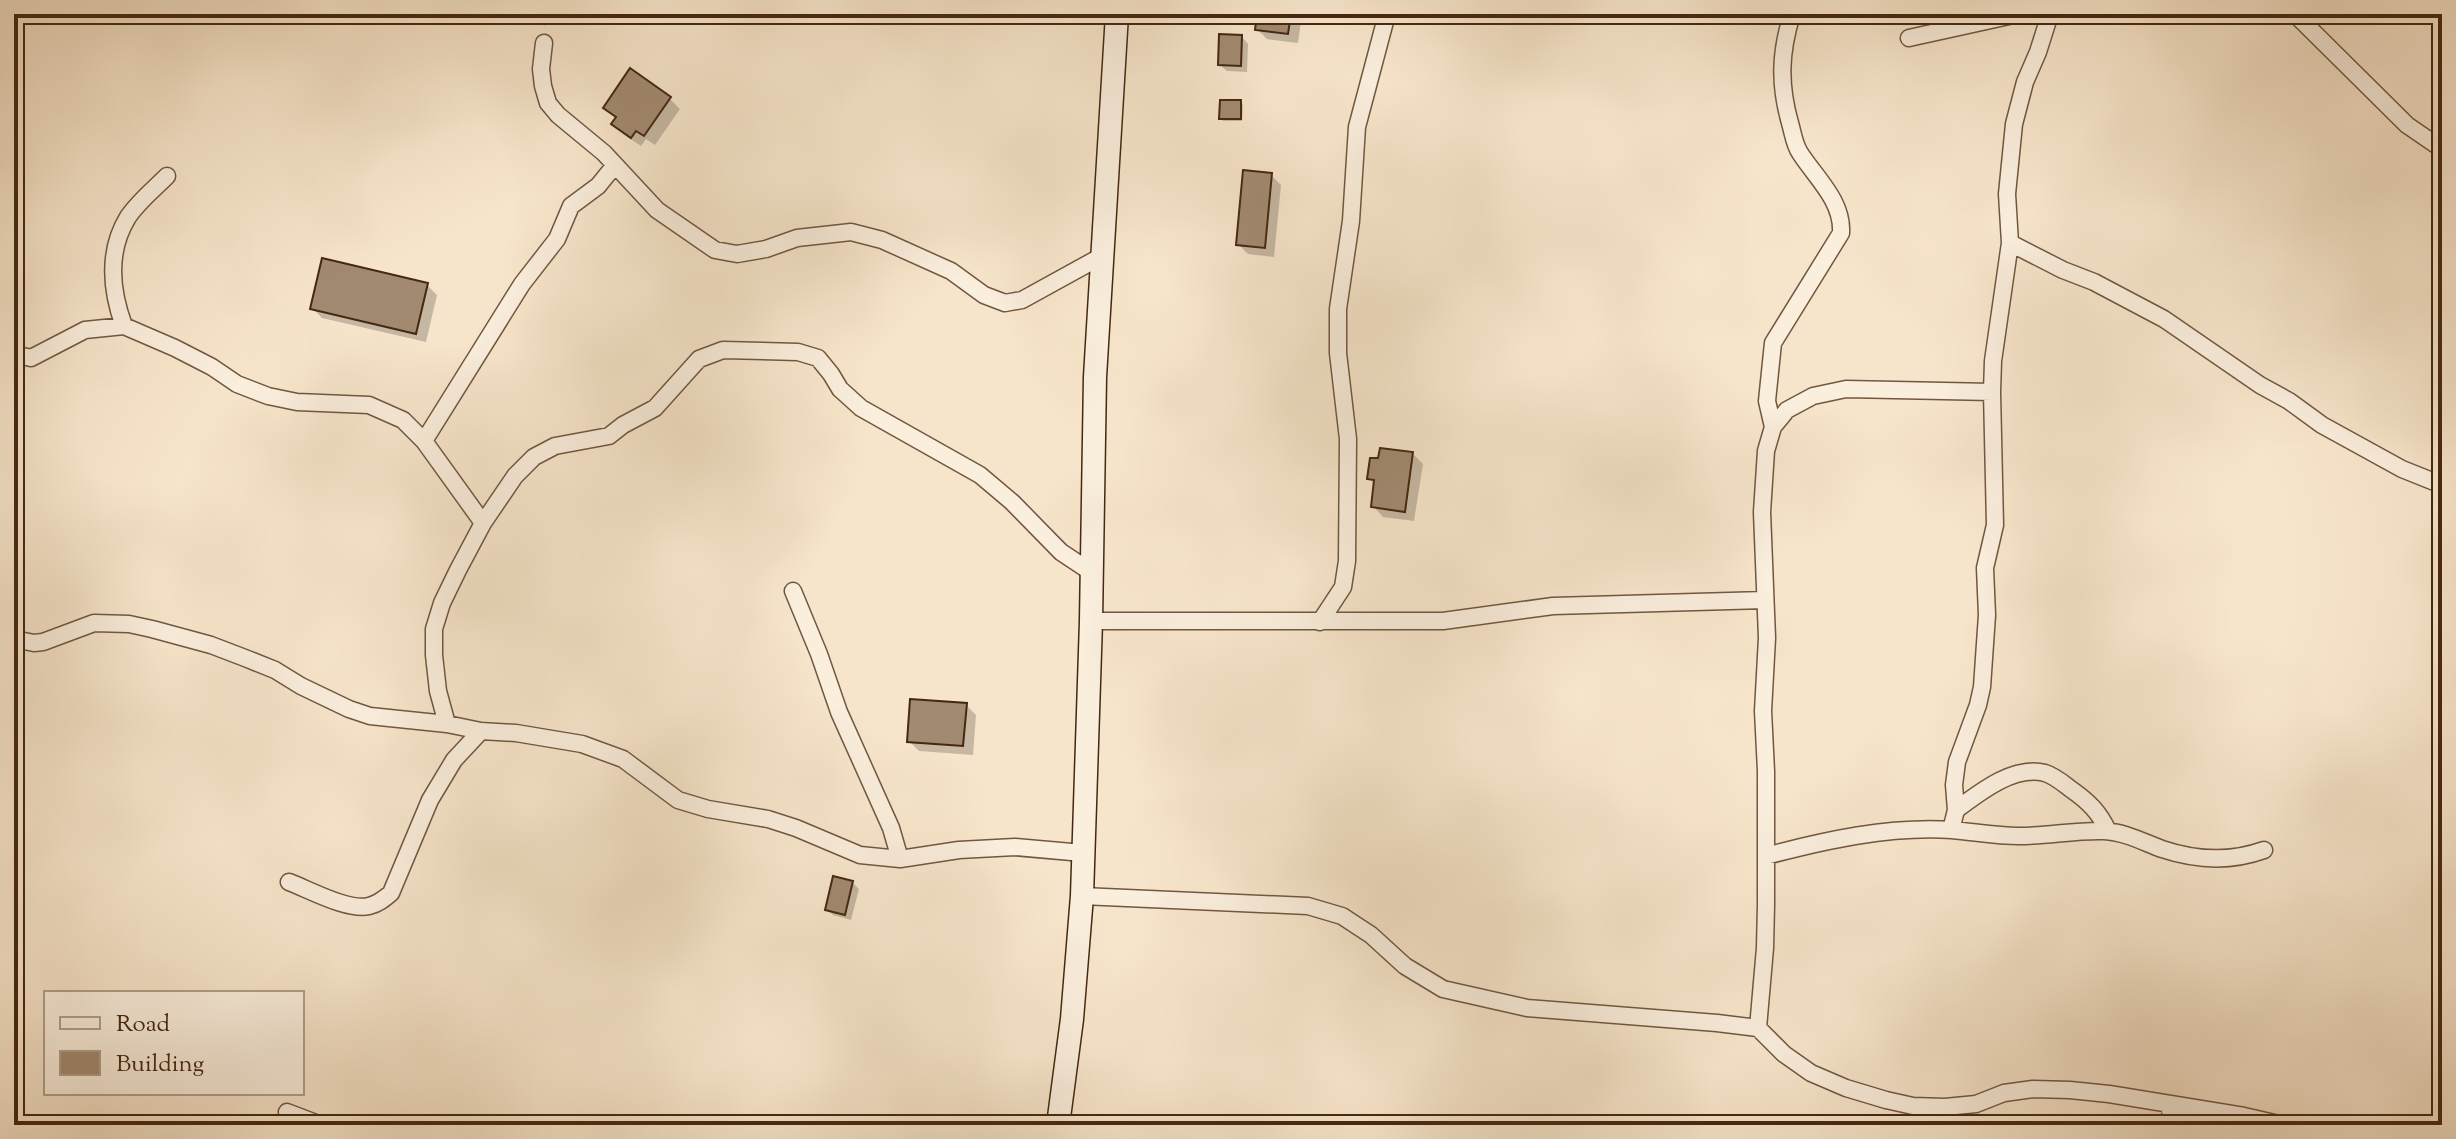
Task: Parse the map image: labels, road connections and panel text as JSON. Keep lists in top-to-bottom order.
{
  "legend": ["Road", "Building"]
}
